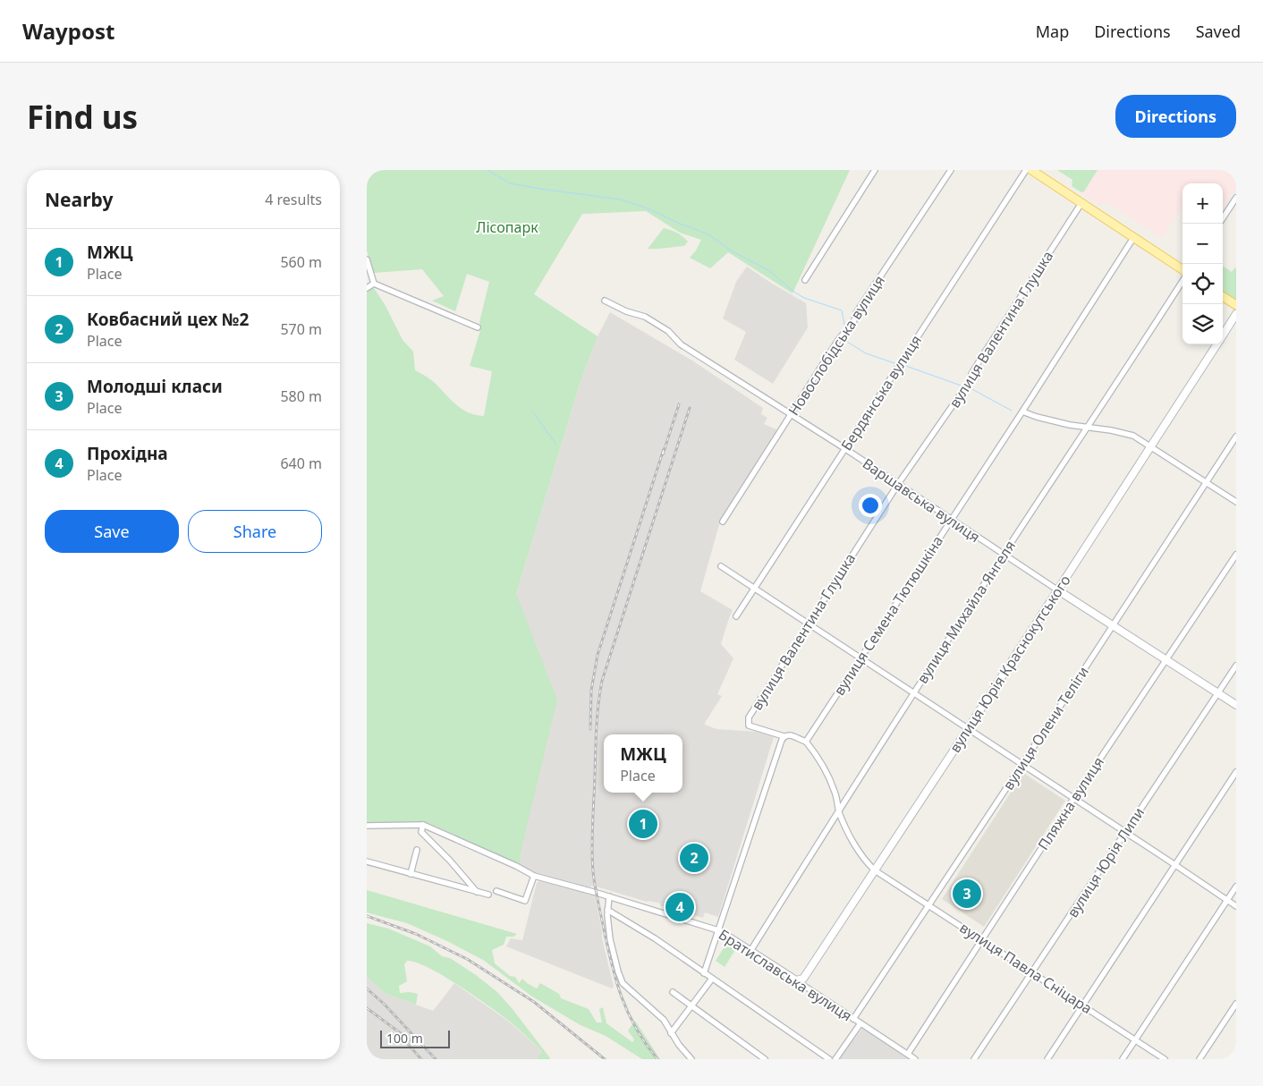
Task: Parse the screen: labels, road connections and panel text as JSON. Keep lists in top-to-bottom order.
{
  "streets": {
    "street": [
      "вулиця Валентина Глушка",
      "Новослобідська вулиця",
      "Бердянська вулиця",
      "Варшавська вулиця",
      "вулиця Михайла Янгеля",
      "вулиця Семена Тютюшкіна",
      "вулиця Юрія Краснокутського",
      "вулиця Олени Теліги",
      "Пляжна вулиця",
      "вулиця Юрія Липи",
      "вулиця Павла Сніцара",
      "Братиславська вулиця"
    ]
  },
  "crossings": [
    ["вулиця Валентина Глушка", "Варшавська вулиця"],
    ["Новослобідська вулиця", "Варшавська вулиця"],
    ["Бердянська вулиця", "Варшавська вулиця"],
    ["Варшавська вулиця", "вулиця Михайла Янгеля"],
    ["Варшавська вулиця", "вулиця Семена Тютюшкіна"],
    ["Варшавська вулиця", "вулиця Юрія Краснокутського"],
    ["Варшавська вулиця", "вулиця Олени Теліги"],
    ["Варшавська вулиця", "Пляжна вулиця"],
    ["Варшавська вулиця", "вулиця Юрія Липи"],
    ["вулиця Михайла Янгеля", "вулиця Павла Сніцара"],
    ["вулиця Михайла Янгеля", "Братиславська вулиця"],
    ["вулиця Семена Тютюшкіна", "вулиця Павла Сніцара"],
    ["вулиця Юрія Краснокутського", "вулиця Павла Сніцара"],
    ["вулиця Юрія Краснокутського", "Братиславська вулиця"],
    ["вулиця Олени Теліги", "вулиця Павла Сніцара"],
    ["вулиця Олени Теліги", "Братиславська вулиця"],
    ["Пляжна вулиця", "вулиця Павла Сніцара"],
    ["Пляжна вулиця", "Братиславська вулиця"],
    ["вулиця Юрія Липи", "вулиця Павла Сніцара"]
  ],
  "parks": ["Лісопарк"],
  "scale_bar": "100 m",
  "page": {
    "header": "Waypost",
    "nav": ["Map", "Directions", "Saved"],
    "buttons": [
      "Directions",
      ["Save", "Share"]
    ],
    "title": "Find us",
    "heading": ["Nearby", "4 results"],
    "map_buttons": ["+", "−"],
    "list": [
      {
        "mark": "1",
        "name": "МЖЦ",
        "note": "Place",
        "value": "560 m"
      },
      {
        "mark": "2",
        "name": "Ковбасний цех №2",
        "note": "Place",
        "value": "570 m"
      },
      {
        "mark": "3",
        "name": "Молодші класи",
        "note": "Place",
        "value": "580 m"
      },
      {
        "mark": "4",
        "name": "Прохідна",
        "note": "Place",
        "value": "640 m"
      }
    ],
    "popup": ["МЖЦ", "Place"],
    "pins": [
      "1",
      "2",
      "3",
      "4"
    ],
    "scale": "100 m"
  }
}
